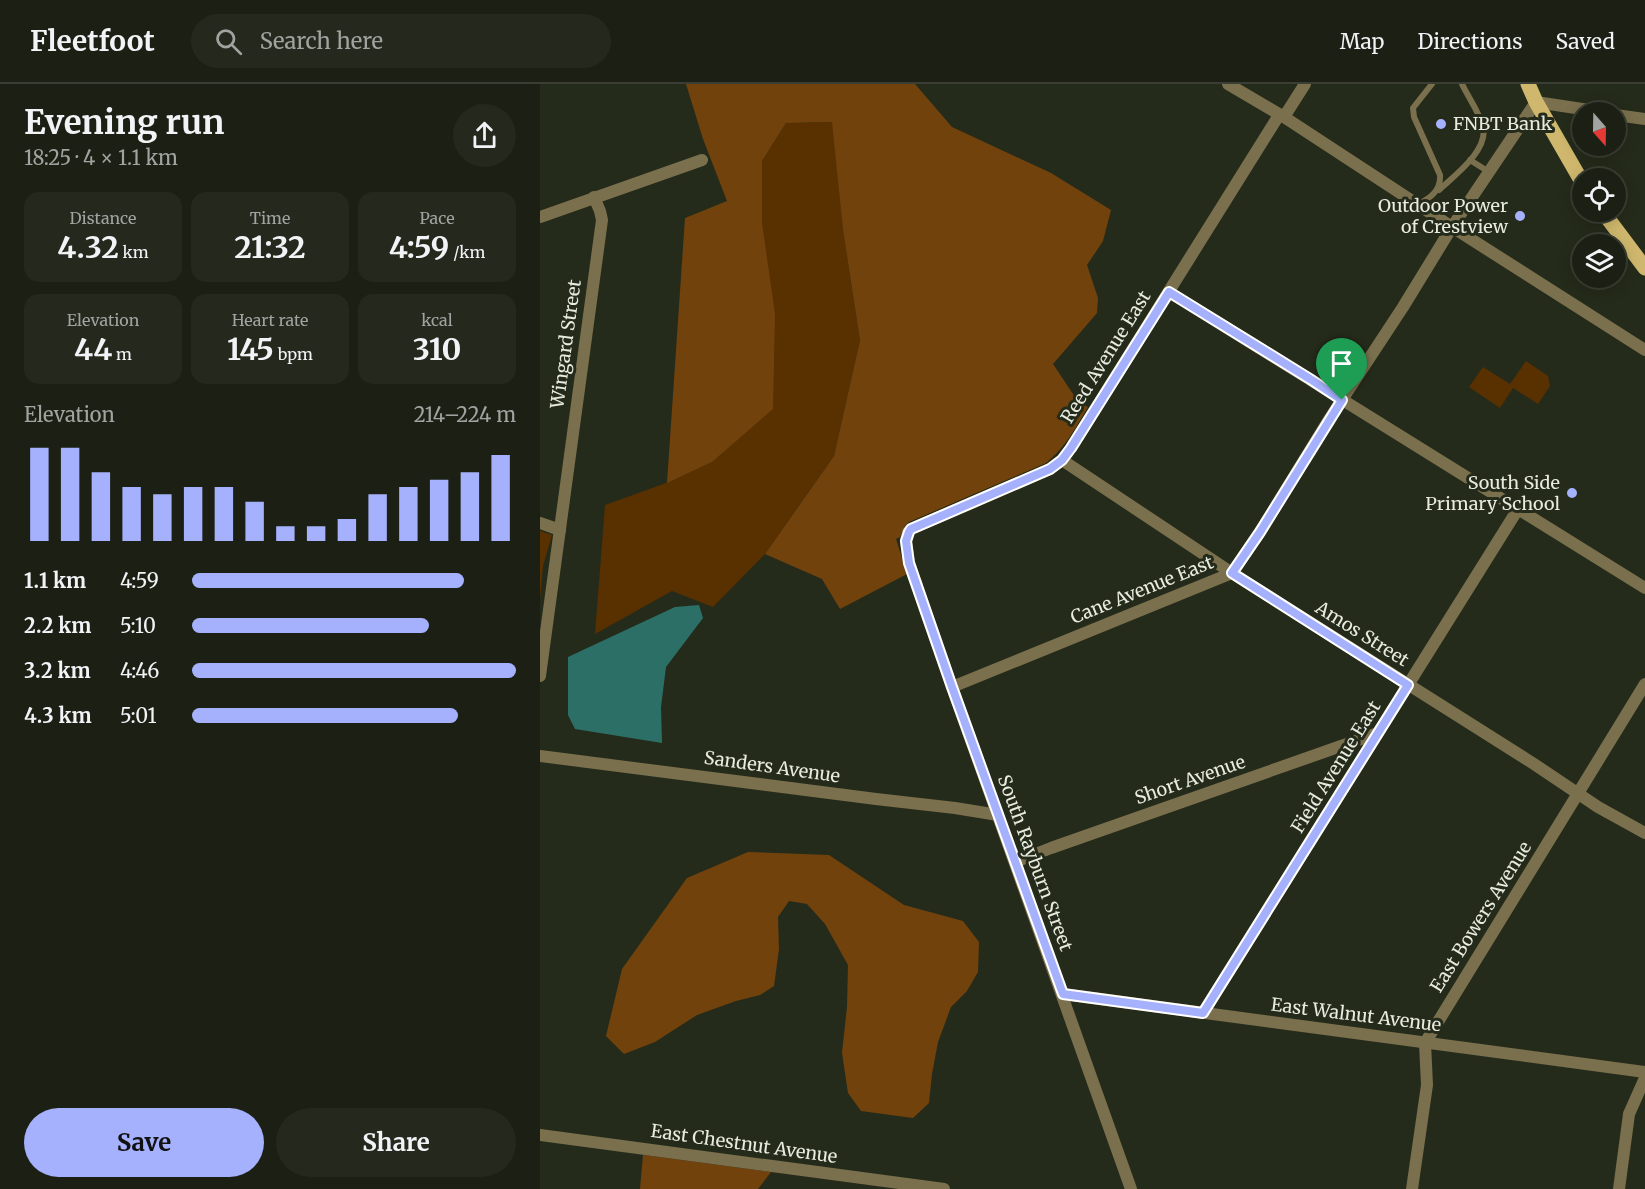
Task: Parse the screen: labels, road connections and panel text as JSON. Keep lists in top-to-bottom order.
{
  "streets": {
    "street": [
      "Wingard Street",
      "Reed Avenue East",
      "Cane Avenue East",
      "Amos Street",
      "Sanders Avenue",
      "Field Avenue East",
      "Short Avenue",
      "South Rayburn Street",
      "East Bowers Avenue",
      "East Walnut Avenue",
      "East Chestnut Avenue"
    ]
  },
  "crossings": [
    ["Reed Avenue East", "Amos Street"],
    ["Reed Avenue East", "South Rayburn Street"],
    ["Cane Avenue East", "Amos Street"],
    ["Cane Avenue East", "South Rayburn Street"],
    ["Amos Street", "Field Avenue East"],
    ["Amos Street", "East Bowers Avenue"],
    ["Sanders Avenue", "South Rayburn Street"],
    ["Field Avenue East", "Short Avenue"],
    ["Field Avenue East", "East Walnut Avenue"],
    ["Short Avenue", "South Rayburn Street"],
    ["South Rayburn Street", "East Walnut Avenue"],
    ["East Bowers Avenue", "East Walnut Avenue"]
  ],
  "places": ["FNBT Bank", "Outdoor Power of Crestview", "South Side Primary School"],
  "north": "bottom",
  "page": {
    "header": "Fleetfoot",
    "search": "Search here",
    "nav": ["Map", "Directions", "Saved"],
    "heading": ["Evening run", "18:25 · 4 × 1.1 km"],
    "stats": [
      ["Distance", "4.32 km"],
      ["Time", "21:32"],
      ["Pace", "4:59 /km"],
      ["Elevation", "44 m"],
      ["Heart rate", "145 bpm"],
      ["kcal", "310"]
    ],
    "chart": ["Elevation", "214–224 m"],
    "list": [
      {
        "name": "1.1 km",
        "note": "4:59"
      },
      {
        "name": "2.2 km",
        "note": "5:10"
      },
      {
        "name": "3.2 km",
        "note": "4:46"
      },
      {
        "name": "4.3 km",
        "note": "5:01"
      }
    ],
    "buttons": ["Save", "Share"]
  }
}
